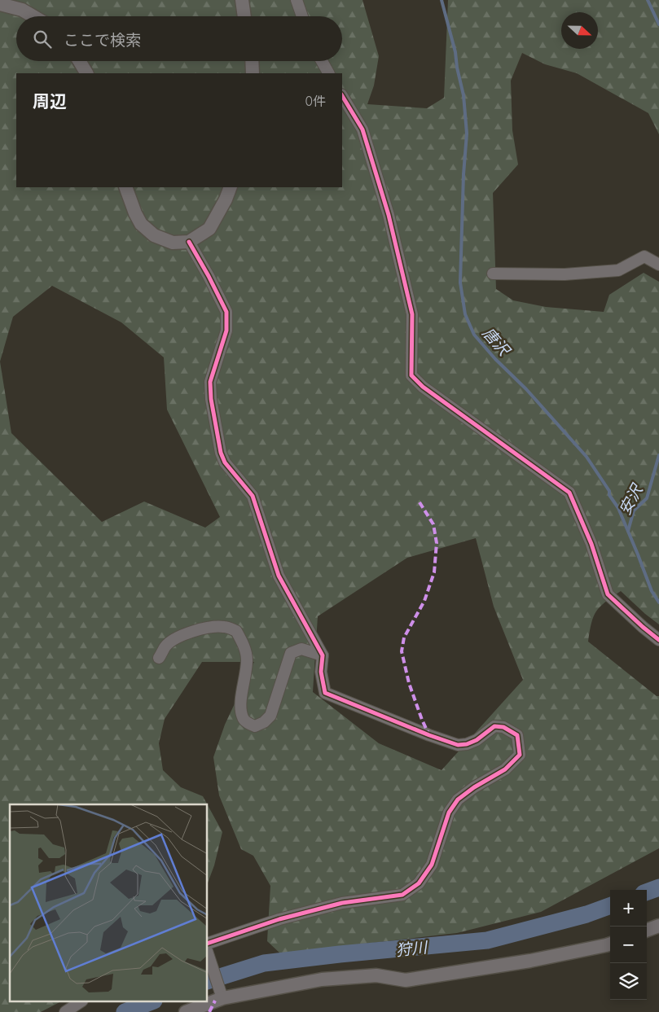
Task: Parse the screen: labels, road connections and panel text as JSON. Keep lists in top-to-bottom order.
{
  "water": ["唐沢", "安沢", "狩川"],
  "north": "right",
  "page": {
    "search": "ここで検索",
    "heading": ["周辺", "0件"],
    "map_buttons": ["+", "−"]
  }
}
